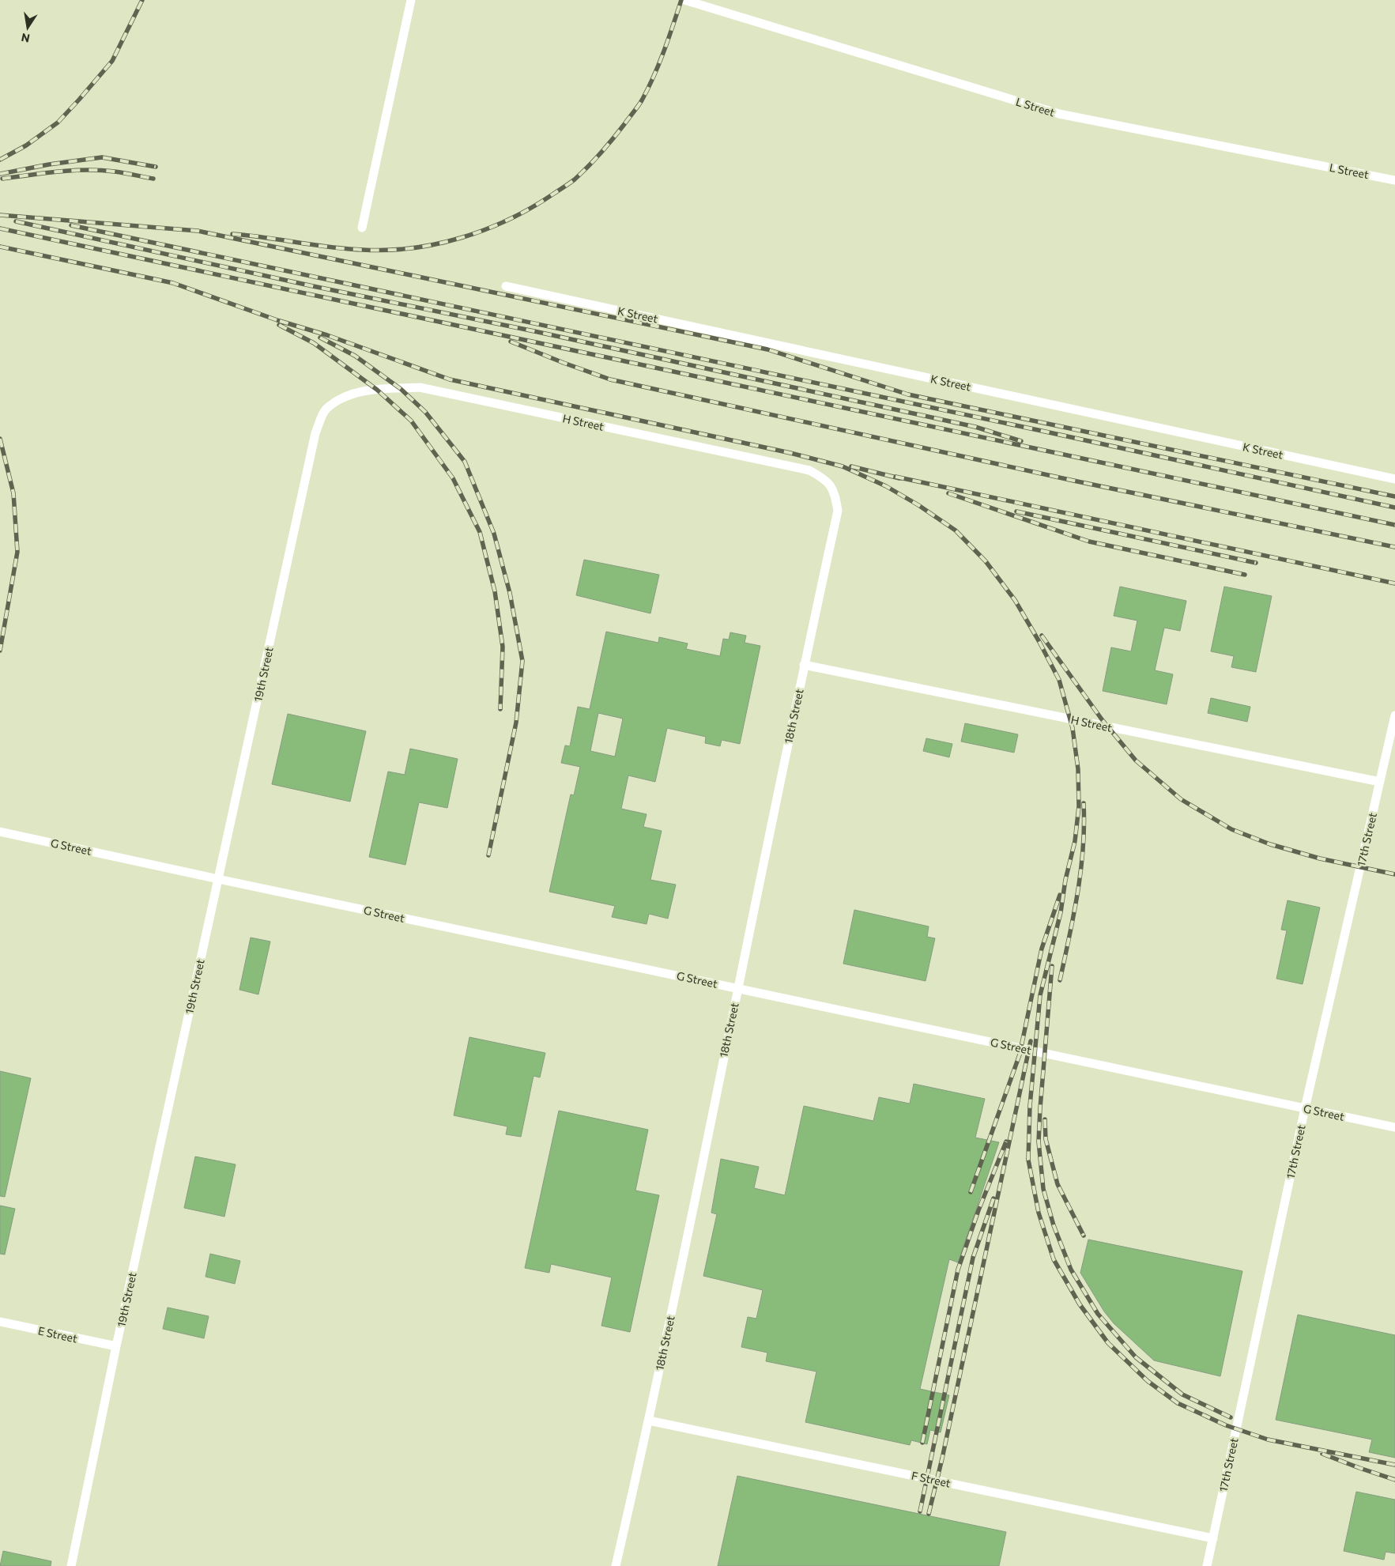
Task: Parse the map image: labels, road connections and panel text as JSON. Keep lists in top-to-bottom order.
{
  "streets": {
    "lane": [
      "L Street",
      "K Street",
      "H Street",
      "19th Street",
      "18th Street",
      "17th Street",
      "G Street",
      "E Street",
      "F Street"
    ]
  },
  "crossings": [
    ["H Street", "19th Street"],
    ["H Street", "18th Street"],
    ["H Street", "17th Street"],
    ["19th Street", "G Street"],
    ["19th Street", "E Street"],
    ["18th Street", "G Street"],
    ["18th Street", "F Street"],
    ["17th Street", "G Street"],
    ["17th Street", "F Street"]
  ],
  "north": "bottom"
}
